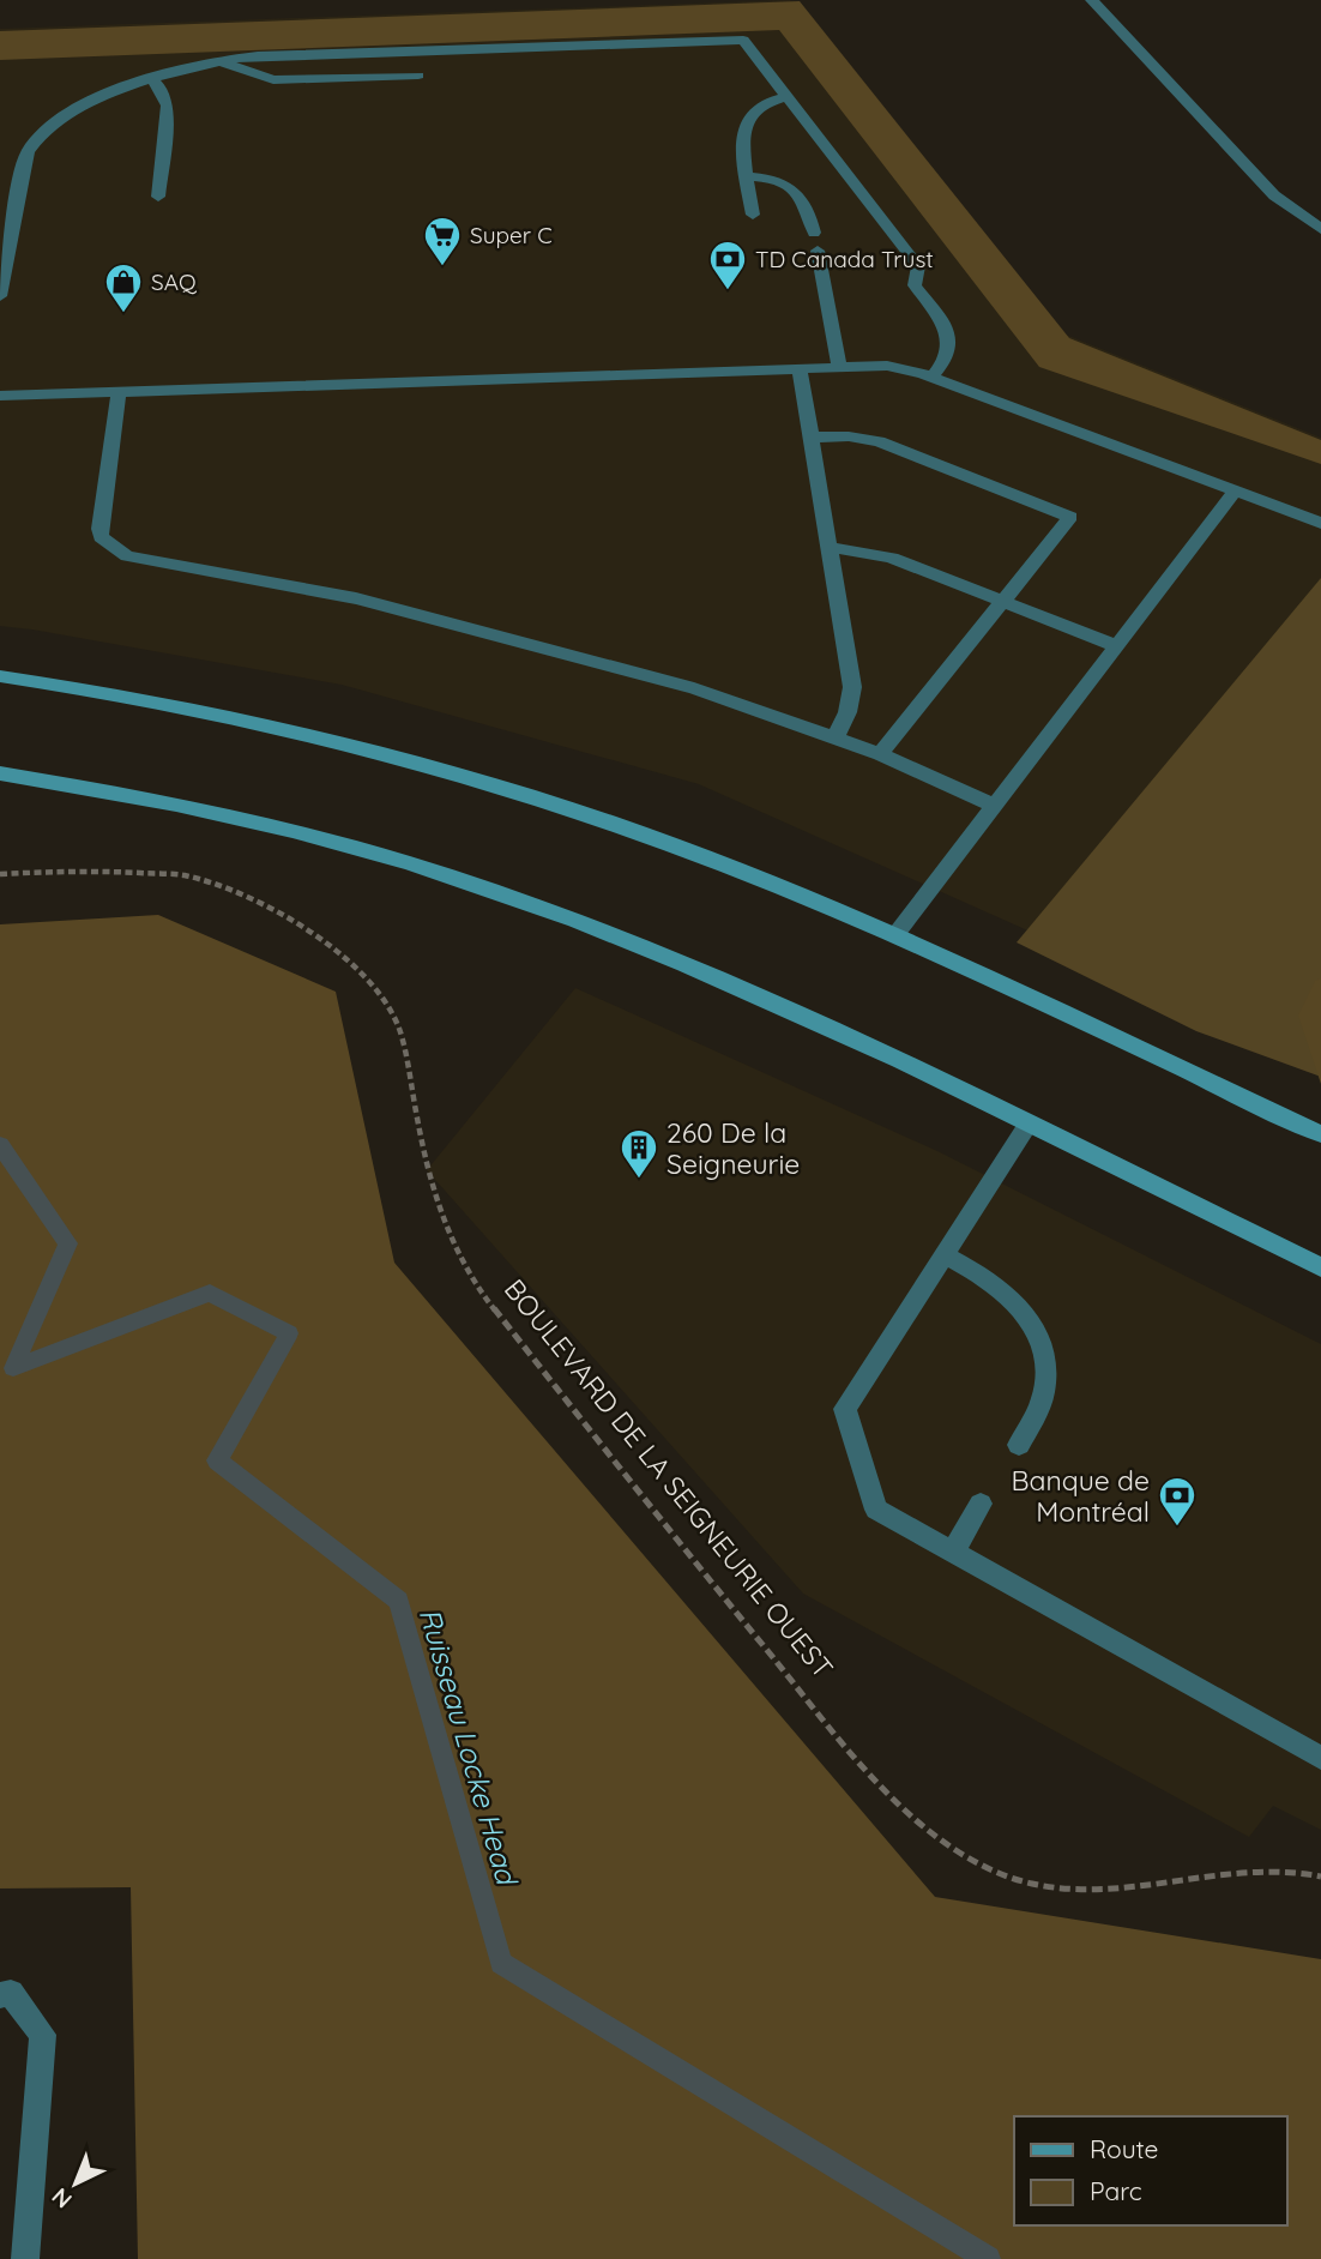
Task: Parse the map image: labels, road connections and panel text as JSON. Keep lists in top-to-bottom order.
{
  "streets": {
    "path": ["BOULEVARD DE LA SEIGNEURIE OUEST"]
  },
  "water": ["Ruisseau Locke Head"],
  "places": {
    "supermarket": ["Super C"],
    "bank": ["TD Canada Trust", "Banque de Montréal"],
    "shop": ["SAQ"],
    "building": ["260 De la Seigneurie"]
  },
  "legend": ["Route", "Parc"],
  "north": "bottom left"
}
